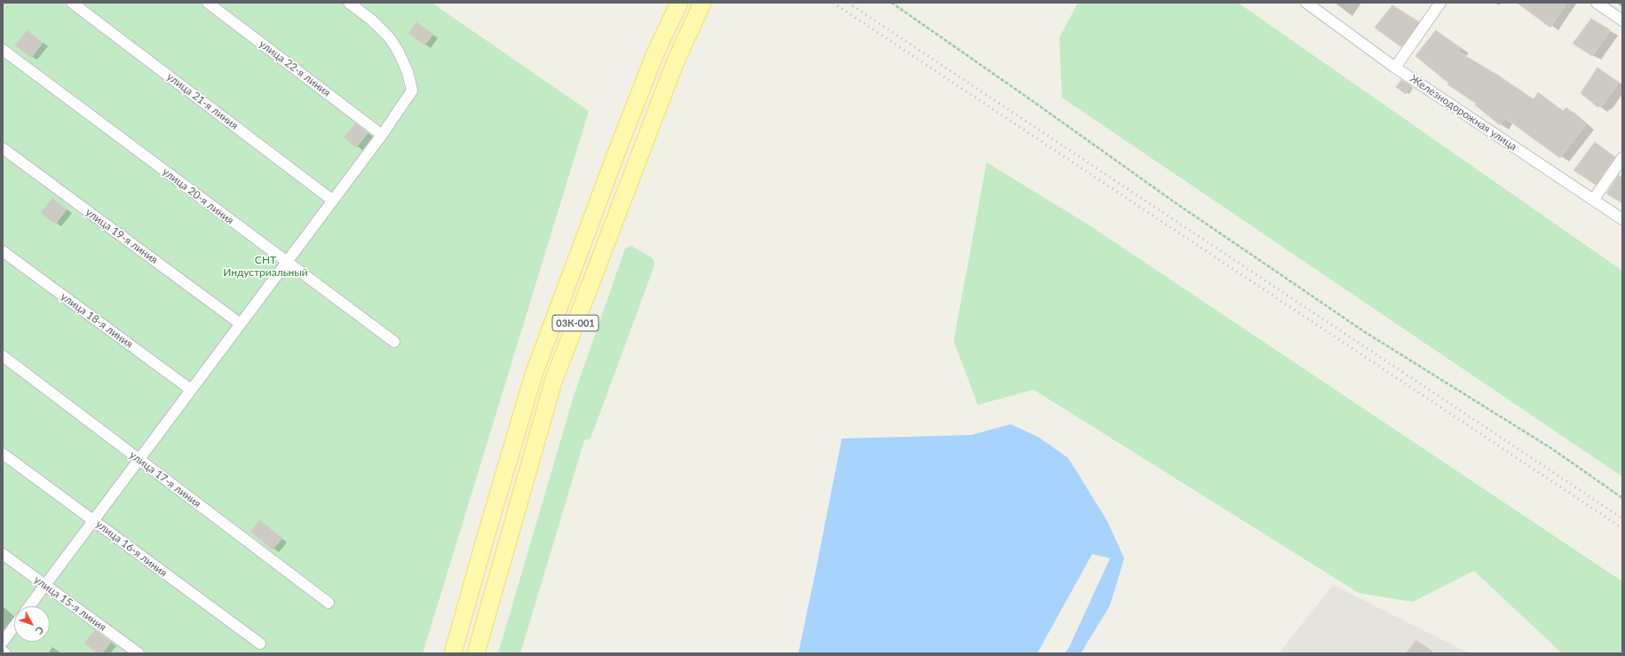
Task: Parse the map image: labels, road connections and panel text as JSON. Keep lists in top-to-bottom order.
{
  "streets": {
    "main road": ["03К-001"],
    "street": [
      "улица 22-я линия",
      "улица 21-я линия",
      "Железнодорожная улица",
      "улица 20-я линия",
      "улица 19-я линия",
      "улица 18-я линия",
      "улица 17-я линия",
      "улица 16-я линия",
      "улица 15-я линия"
    ]
  },
  "parks": ["СНТ Индустриальный"],
  "north": "bottom right"
}
